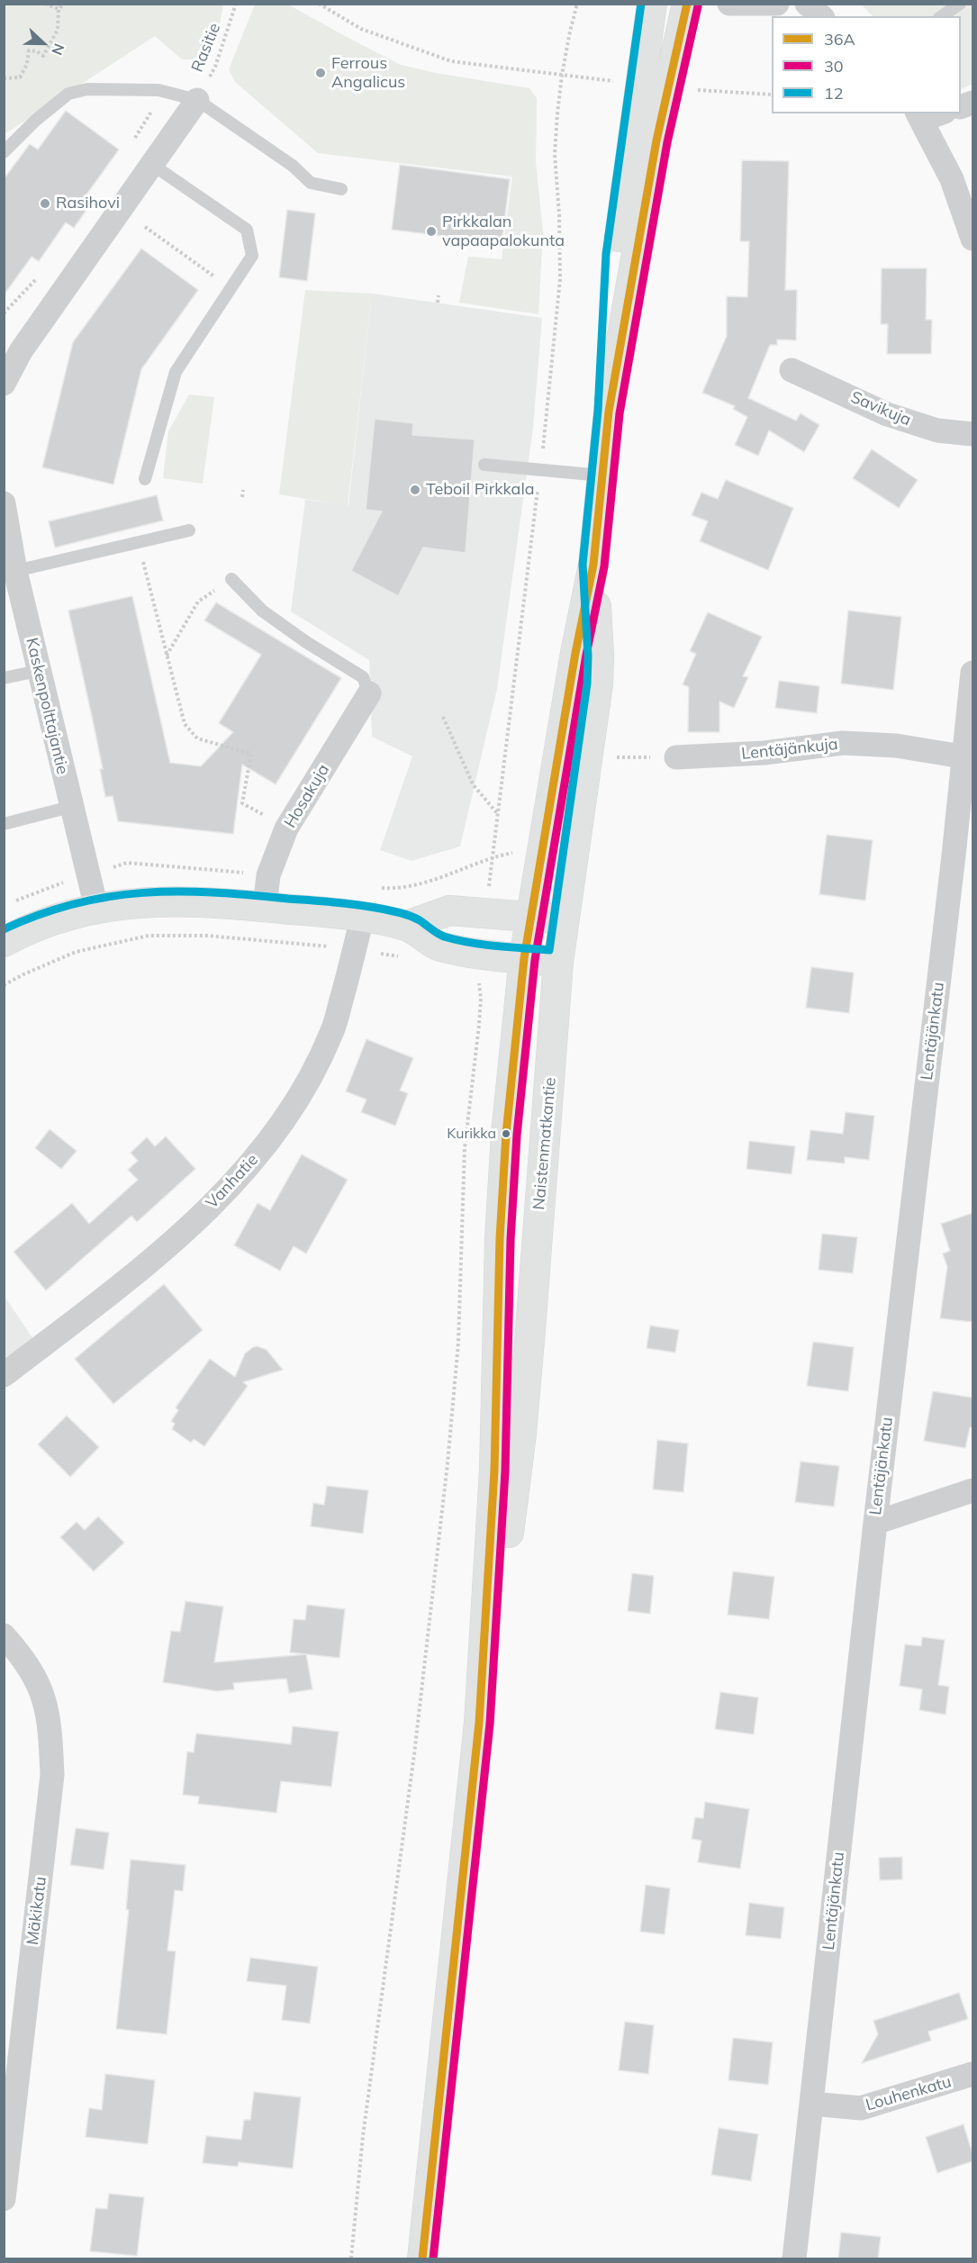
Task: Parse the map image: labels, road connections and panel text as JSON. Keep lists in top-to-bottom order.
{
  "streets": {
    "main road": ["Naistenmatkantie"],
    "street": [
      "Savikuja",
      "Kaskenpolttajantie",
      "Lentäjänkuja",
      "Hosakuja",
      "Lentäjänkatu",
      "Vanhatie",
      "Mäkikatu",
      "Louhenkatu"
    ],
    "path": ["Rasitie"]
  },
  "crossings": [
    ["Lentäjänkuja", "Lentäjänkatu"],
    ["Lentäjänkatu", "Louhenkatu"]
  ],
  "places": [
    "Ferrous Angalicus",
    "Rasihovi",
    "Pirkkalan vapaapalokunta",
    "Teboil Pirkkala",
    "Kurikka"
  ],
  "lines": ["transit line 36A", "transit line 12", "transit line 30"],
  "legend": ["36A", "30", "12"],
  "north": "right"
}
